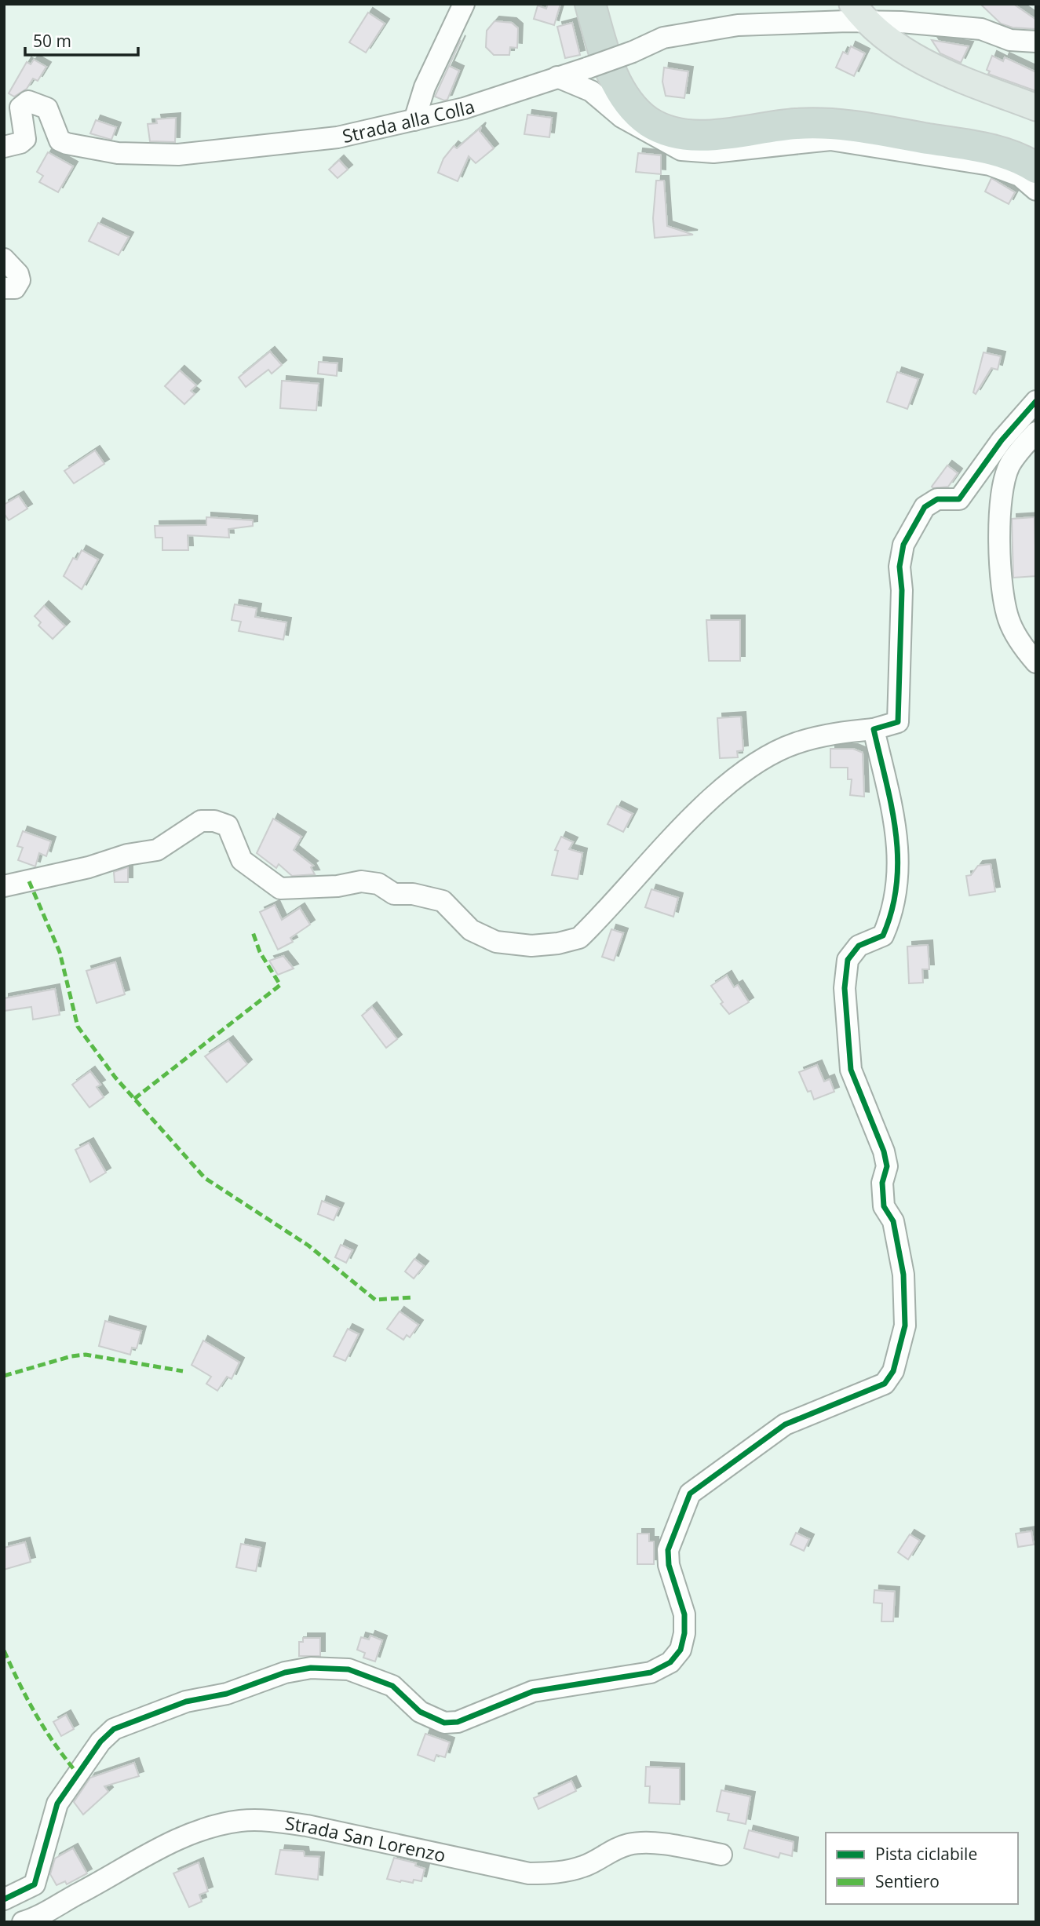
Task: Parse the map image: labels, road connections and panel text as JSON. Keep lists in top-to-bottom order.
{
  "streets": {
    "street": ["Strada alla Colla", "Strada San Lorenzo"]
  },
  "legend": ["Pista ciclabile", "Sentiero"],
  "scale_bar": "50 m"
}
